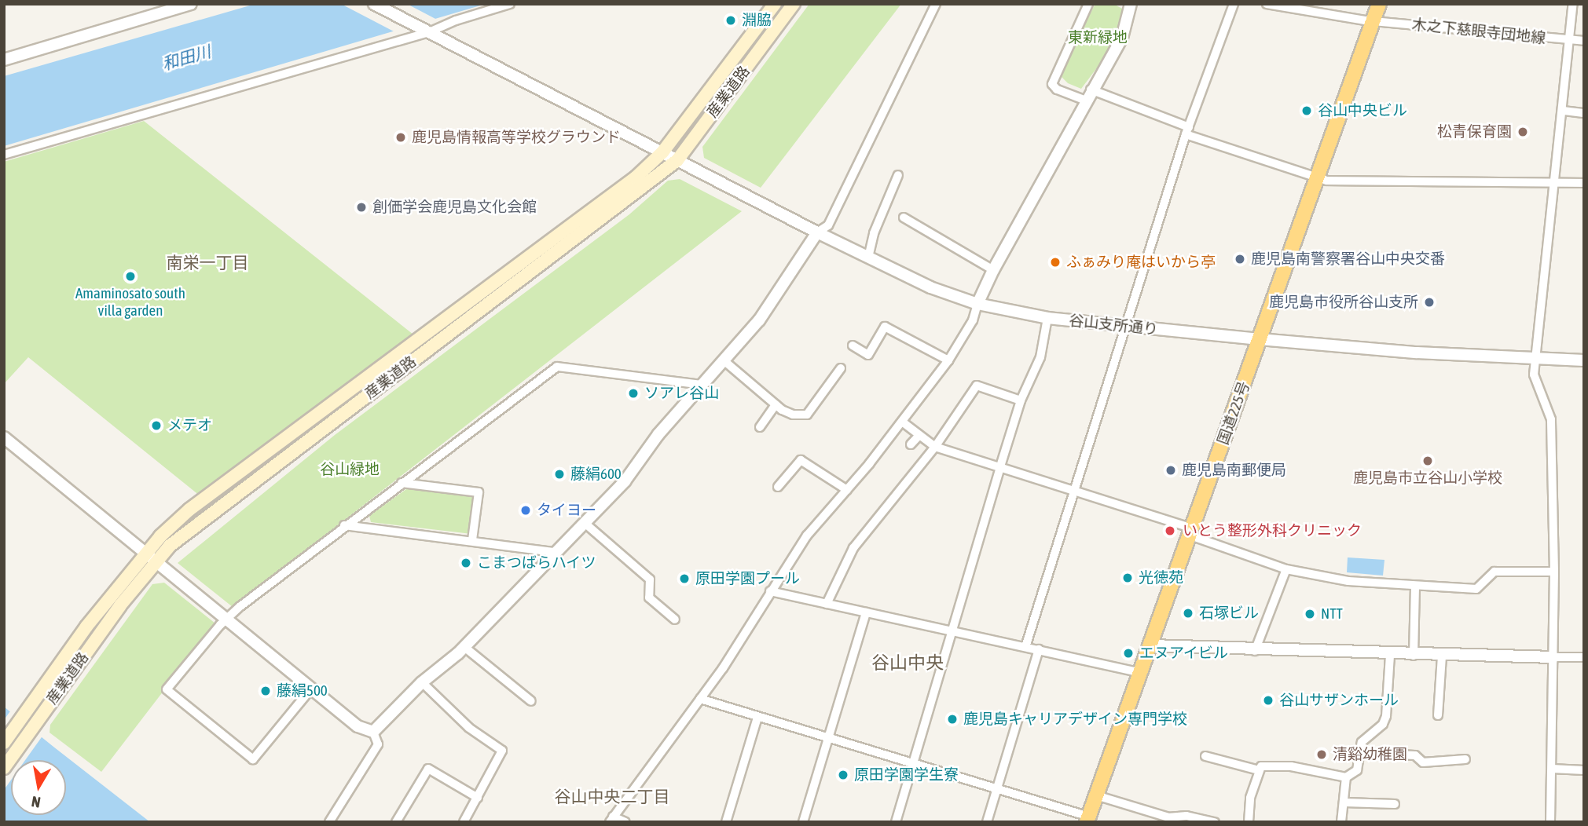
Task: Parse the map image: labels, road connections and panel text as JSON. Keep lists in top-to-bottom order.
{
  "streets": {
    "highway": ["国道225号"],
    "main road": ["産業道路"],
    "street": ["木之下慈眼寺団地線", "谷山支所通り"]
  },
  "crossings": [
    ["木之下慈眼寺団地線", "国道225号"],
    ["産業道路", "谷山支所通り"],
    ["谷山支所通り", "国道225号"]
  ],
  "districts": ["南栄一丁目", "谷山中央", "谷山中央二丁目"],
  "water": ["和田川"],
  "parks": ["東新緑地", "谷山緑地"],
  "places": [
    "淵脇",
    "谷山中央ビル",
    "松青保育園",
    "鹿児島情報高等学校グラウンド",
    "創価学会鹿児島文化会館",
    "鹿児島南警察署谷山中央交番",
    "ふぁみり庵はいから亭",
    "Amaminosato south villa garden",
    "鹿児島市役所谷山支所",
    "ソアレ谷山",
    "メテオ",
    "鹿児島市立谷山小学校",
    "鹿児島南郵便局",
    "藤絹600",
    "タイヨー",
    "いとう整形外科クリニック",
    "こまつばらハイツ",
    "光徳苑",
    "原田学園プール",
    "石塚ビル",
    "NTT",
    "エヌアイビル",
    "藤絹500",
    "谷山サザンホール",
    "鹿児島キャリアデザイン専門学校",
    "清谿幼稚園",
    "原田学園学生寮"
  ],
  "north": "bottom"
}
